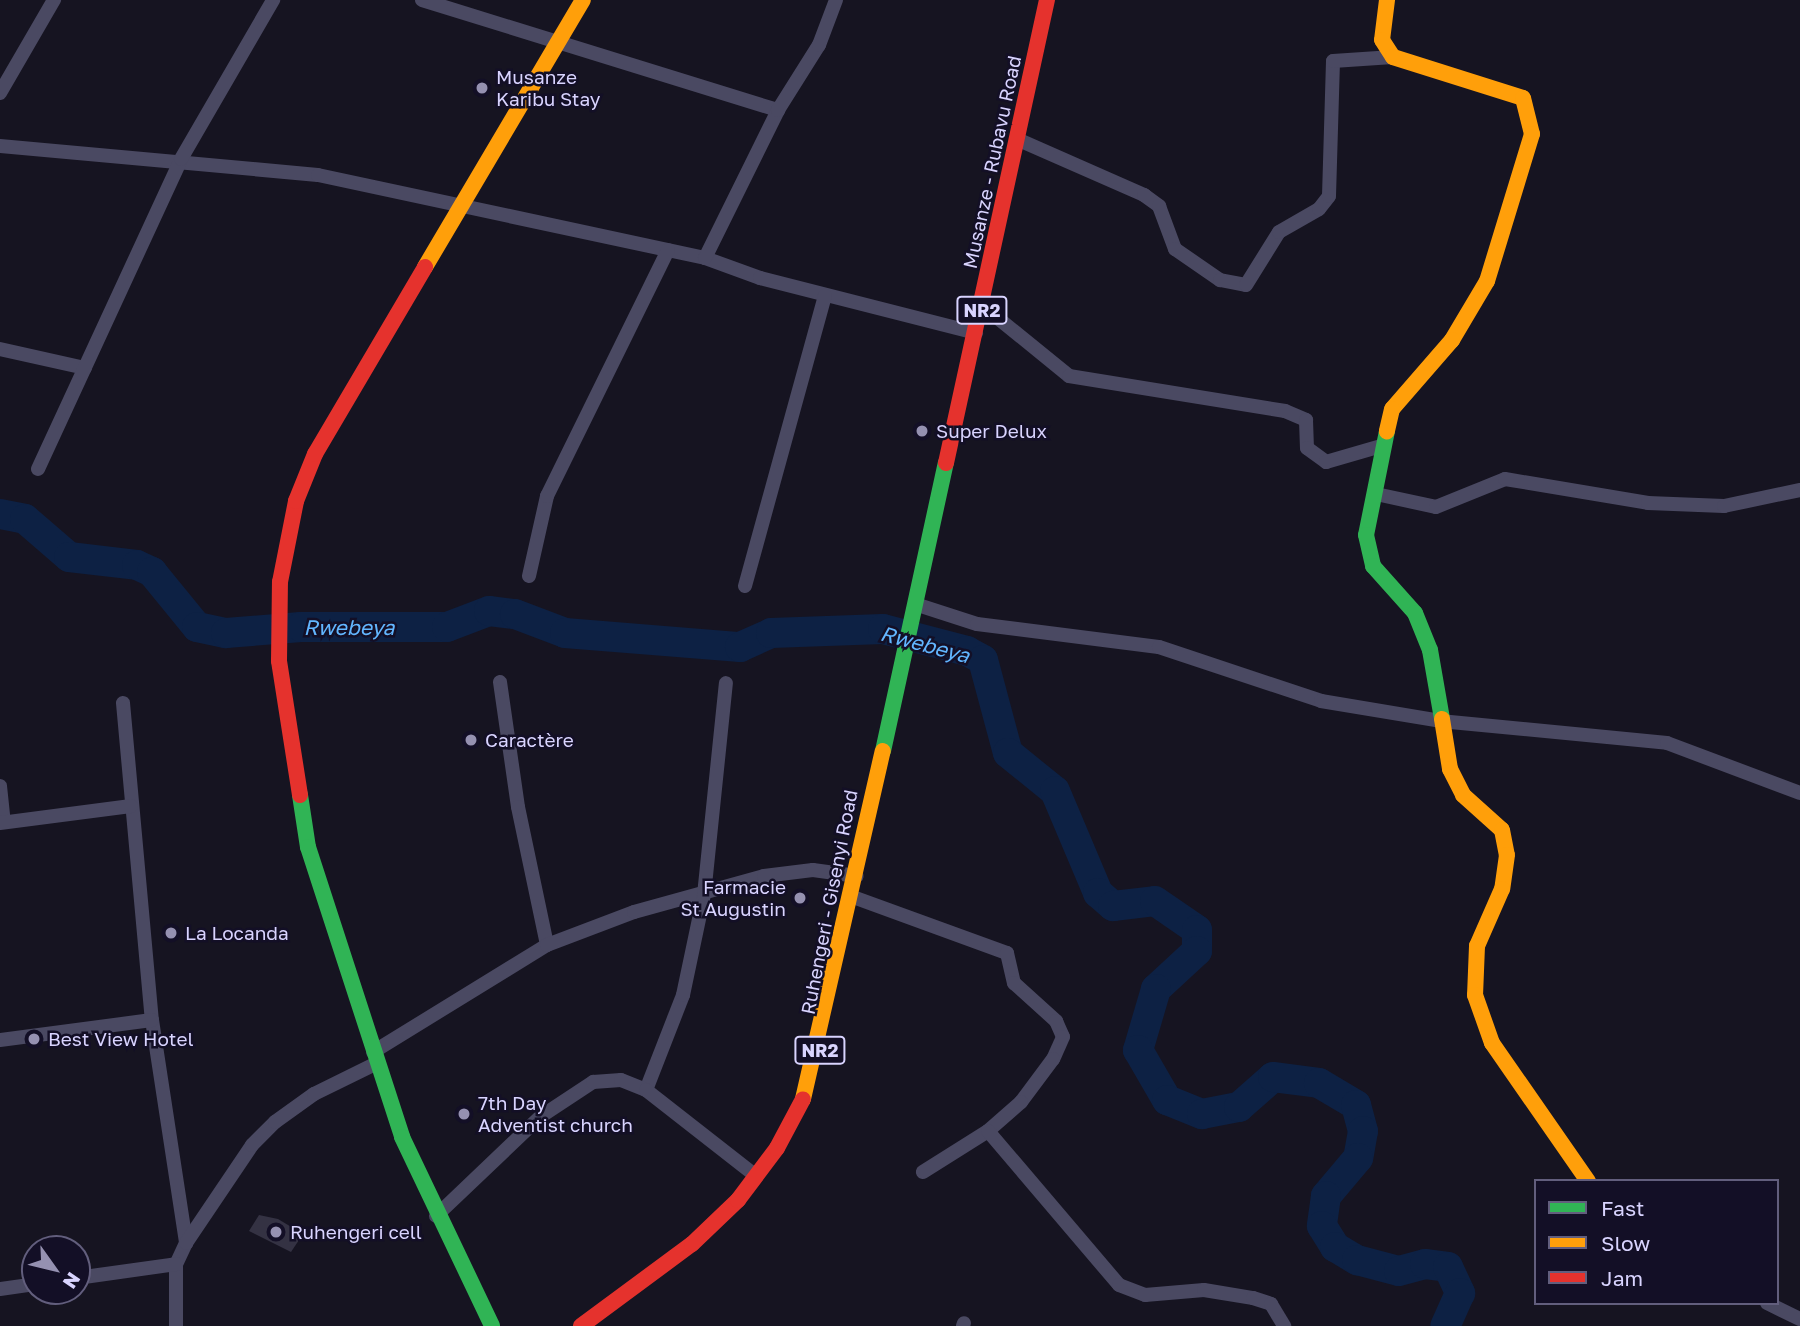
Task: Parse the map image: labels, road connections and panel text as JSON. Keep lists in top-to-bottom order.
{
  "streets": {
    "main road": ["Musanze - Rubavu Road", "NR2", "Ruhengeri - Gisenyi Road"]
  },
  "crossings": [
    ["Musanze - Rubavu Road", "Ruhengeri - Gisenyi Road"]
  ],
  "water": ["Rwebeya"],
  "places": [
    "Musanze Karibu Stay",
    "Super Delux",
    "Caractère",
    "Farmacie St Augustin",
    "La Locanda",
    "Best View Hotel",
    "7th Day Adventist church",
    "Ruhengeri cell"
  ],
  "legend": ["Fast", "Slow", "Jam"],
  "north": "bottom right"
}
